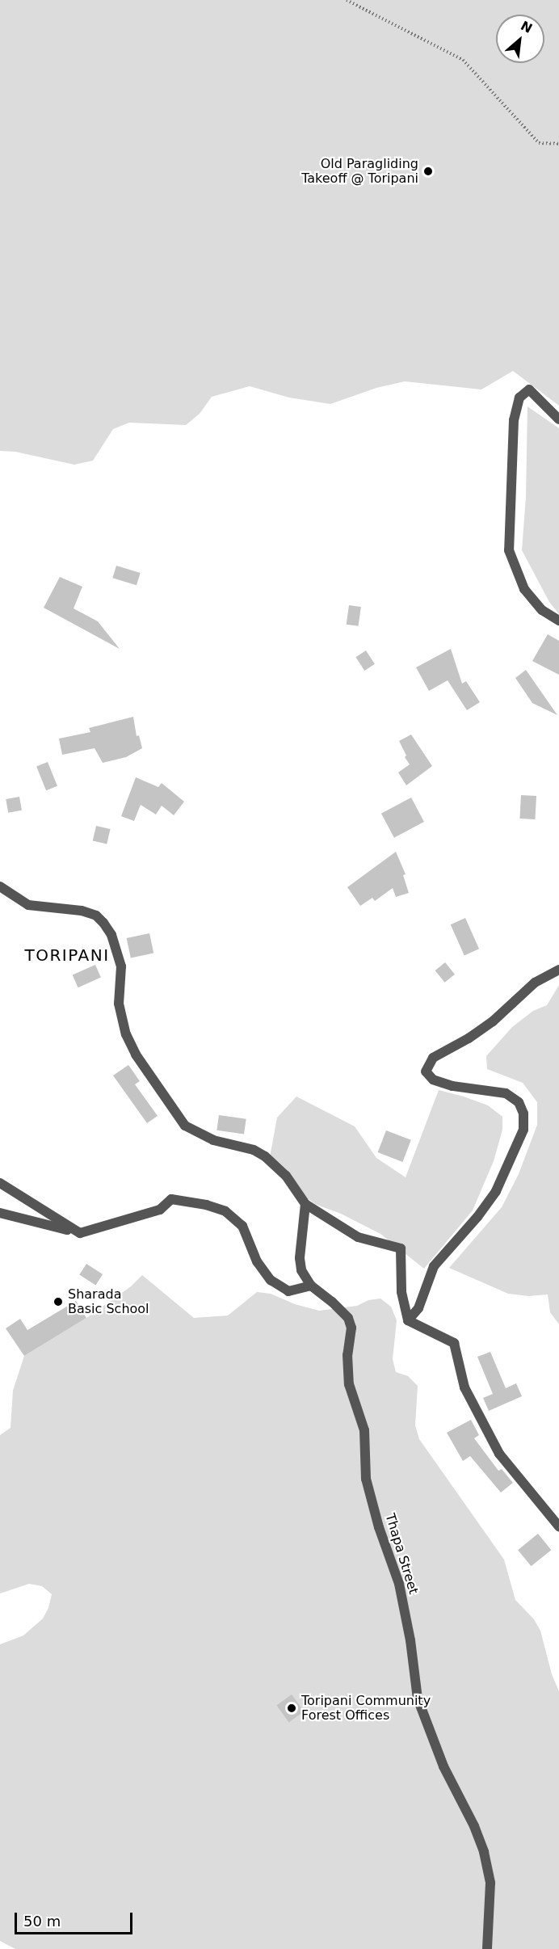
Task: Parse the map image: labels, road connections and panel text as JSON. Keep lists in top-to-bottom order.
{
  "streets": {
    "street": ["Thapa Street"]
  },
  "districts": ["TORIPANI"],
  "places": ["Old Paragliding Takeoff @ Toripani", "Sharada Basic School", "Toripani Community Forest Offices"],
  "scale_bar": "50 m",
  "north": "top right"
}
